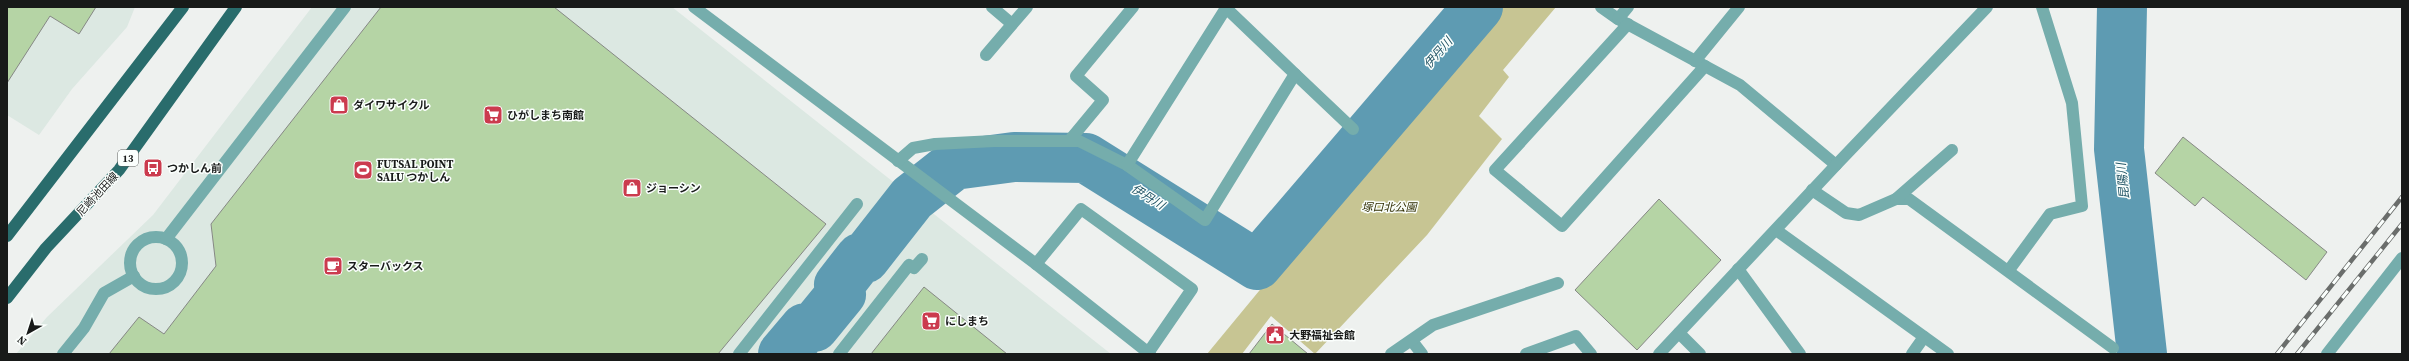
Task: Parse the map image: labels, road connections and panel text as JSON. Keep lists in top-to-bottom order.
{
  "streets": {
    "main road": ["13", "尼崎池田線"]
  },
  "water": ["伊丹川", "昆陽川"],
  "parks": ["塚口北公園"],
  "places": {
    "shop": ["ダイワサイクル", "ジョーシン"],
    "supermarket": ["ひがしまち南館", "にしまち"],
    "bus stop": ["つかしん前"],
    "sports": ["FUTSAL POINT SALU つかしん"],
    "cafe": ["スターバックス"],
    "public building": ["大野福祉会館"]
  },
  "north": "bottom left"
}
